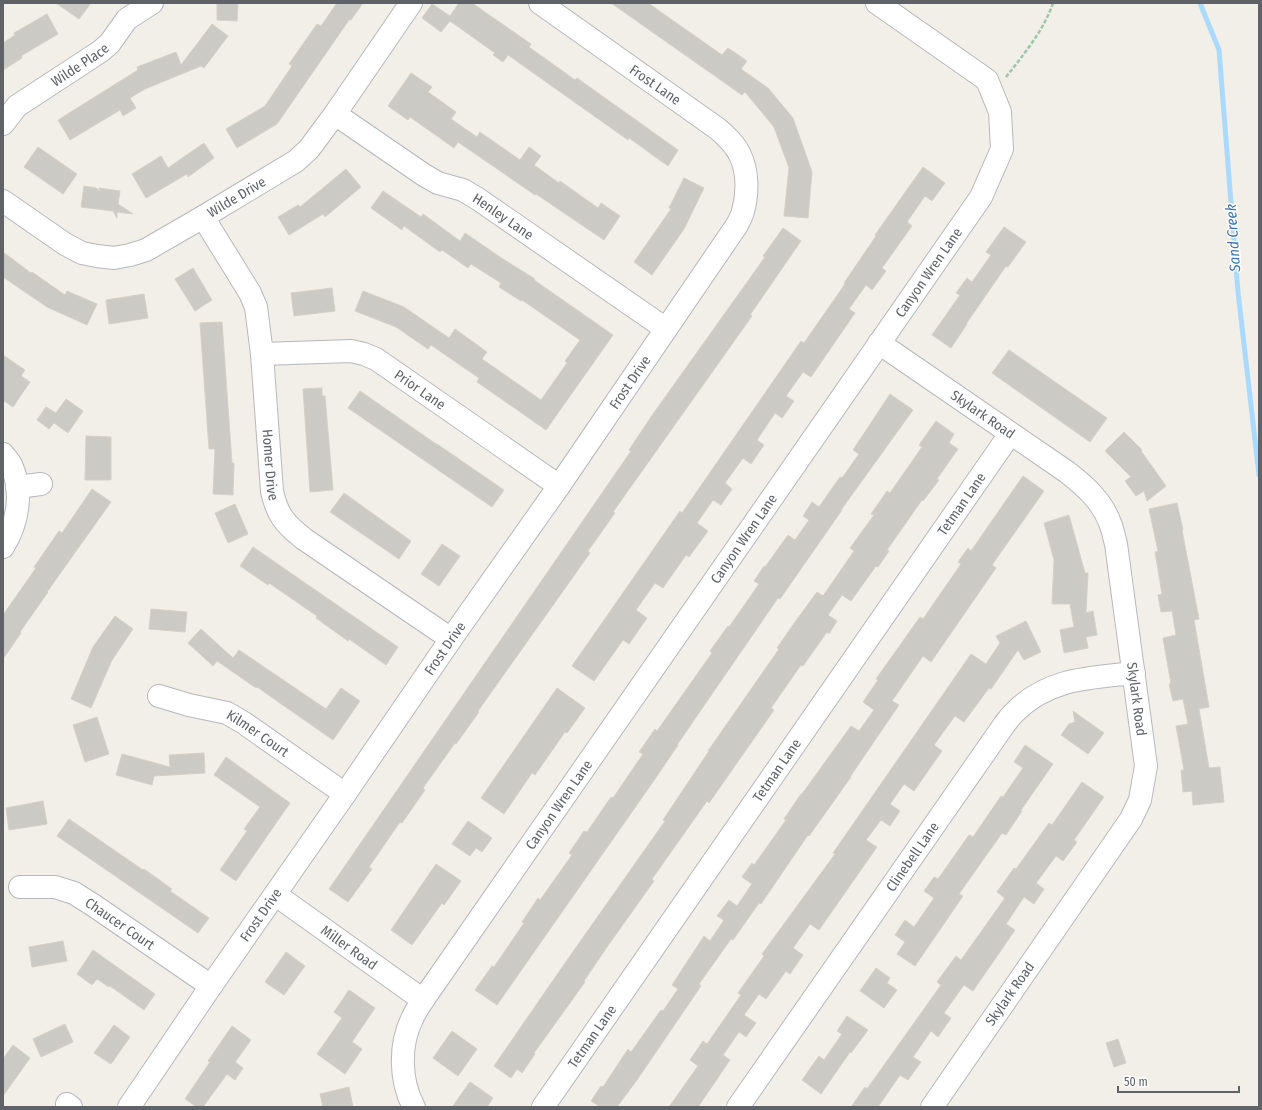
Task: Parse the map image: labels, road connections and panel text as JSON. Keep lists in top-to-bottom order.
{
  "streets": {
    "street": [
      "Wilde Place",
      "Frost Lane",
      "Wilde Drive",
      "Henley Lane",
      "Canyon Wren Lane",
      "Frost Drive",
      "Prior Lane",
      "Skylark Road",
      "Homer Drive",
      "Tetman Lane",
      "Kilmer Court",
      "Clinebell Lane",
      "Chaucer Court",
      "Miller Road"
    ]
  },
  "crossings": [
    ["Frost Lane", "Frost Drive"],
    ["Wilde Drive", "Henley Lane"],
    ["Wilde Drive", "Homer Drive"],
    ["Henley Lane", "Frost Drive"],
    ["Canyon Wren Lane", "Skylark Road"],
    ["Canyon Wren Lane", "Miller Road"],
    ["Frost Drive", "Prior Lane"],
    ["Frost Drive", "Homer Drive"],
    ["Frost Drive", "Kilmer Court"],
    ["Frost Drive", "Chaucer Court"],
    ["Frost Drive", "Miller Road"],
    ["Prior Lane", "Homer Drive"],
    ["Skylark Road", "Tetman Lane"],
    ["Skylark Road", "Clinebell Lane"]
  ],
  "water": ["Sand Creek"],
  "scale_bar": "50 m"
}
